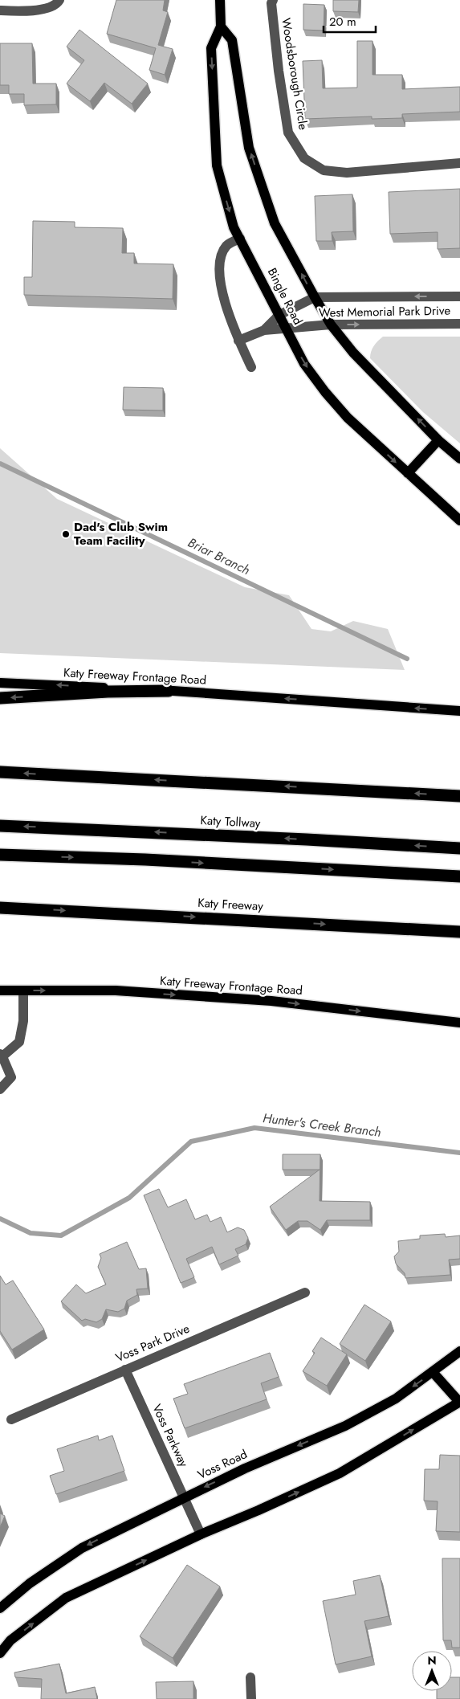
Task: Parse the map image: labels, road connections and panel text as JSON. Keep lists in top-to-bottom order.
{
  "streets": {
    "highway": ["Katy Tollway", "Katy Freeway"],
    "main road": ["Bingle Road", "Katy Freeway Frontage Road", "Voss Road"],
    "street": [
      "Woodsborough Circle",
      "West Memorial Park Drive",
      "Voss Park Drive",
      "Voss Parkway"
    ]
  },
  "crossings": [
    ["Bingle Road", "West Memorial Park Drive"],
    ["Voss Park Drive", "Voss Parkway"],
    ["Voss Parkway", "Voss Road"]
  ],
  "water": ["Briar Branch", "Hunter's Creek Branch"],
  "places": ["Dad's Club Swim Team Facility"],
  "scale_bar": "20 m",
  "north": "top"
}
